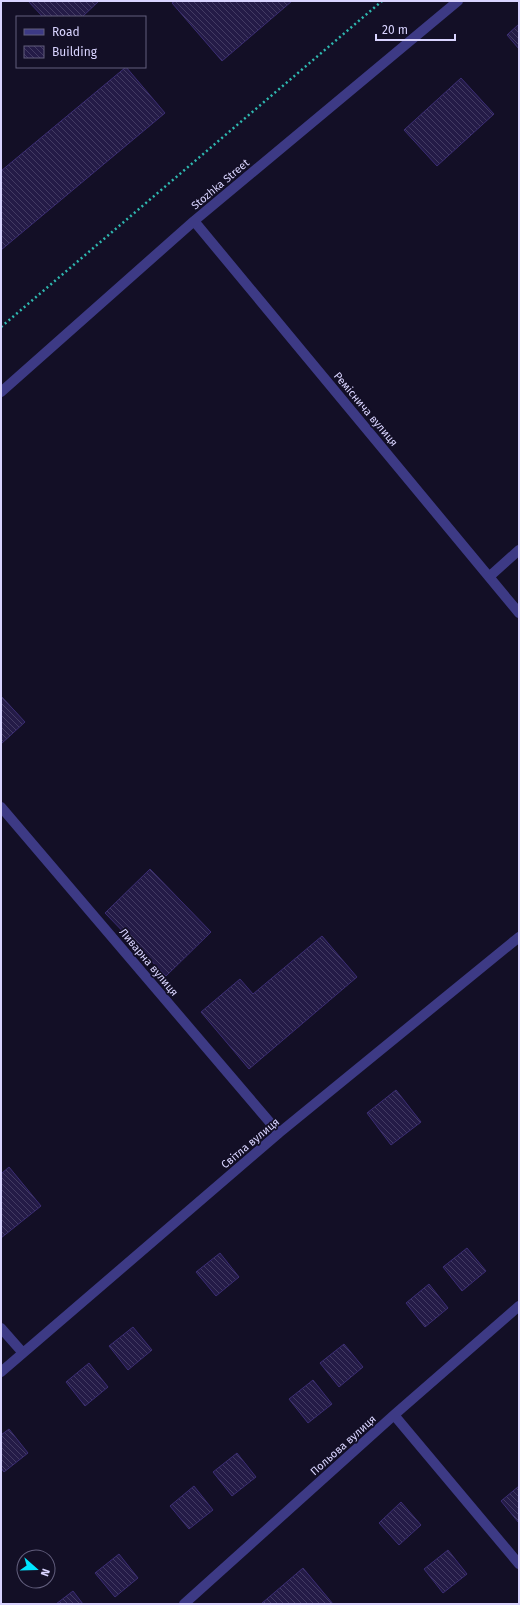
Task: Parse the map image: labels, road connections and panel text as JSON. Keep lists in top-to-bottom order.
{
  "streets": {
    "street": [
      "Stozhka Street",
      "Реміснича вулиця",
      "Ливарна вулиця",
      "Світла вулиця",
      "Польова вулиця"
    ]
  },
  "crossings": [
    ["Stozhka Street", "Реміснича вулиця"],
    ["Ливарна вулиця", "Світла вулиця"]
  ],
  "legend": ["Road", "Building"],
  "scale_bar": "20 m",
  "north": "right"
}
